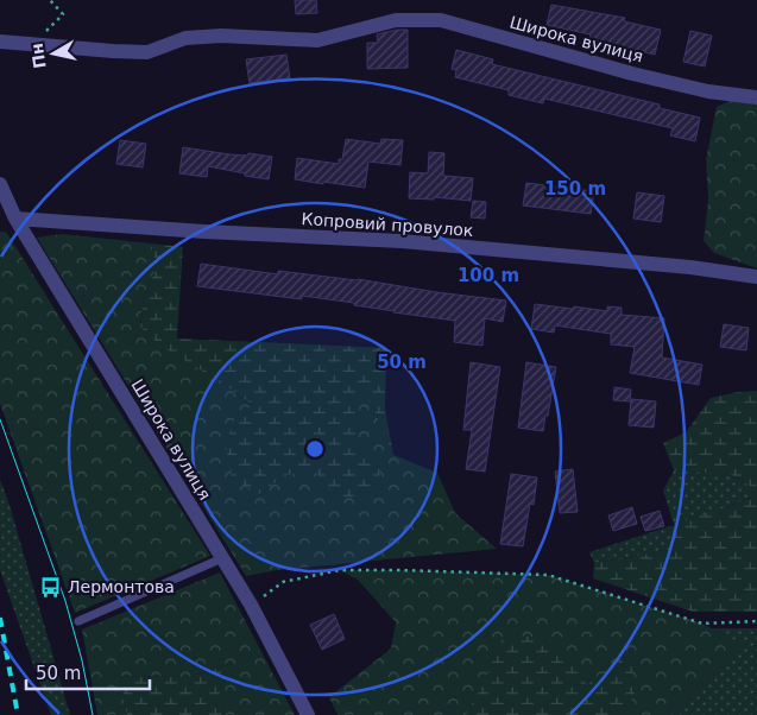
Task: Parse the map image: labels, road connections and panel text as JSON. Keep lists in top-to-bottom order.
{
  "streets": {
    "street": ["Широка вулиця", "Копровий провулок"]
  },
  "crossings": [
    ["Широка вулиця", "Копровий провулок"]
  ],
  "places": {
    "bus stop": ["Лермонтова"]
  },
  "scale_bar": "50 m",
  "north": "left",
  "rings": ["150 m", "100 m", "50 m"]
}
